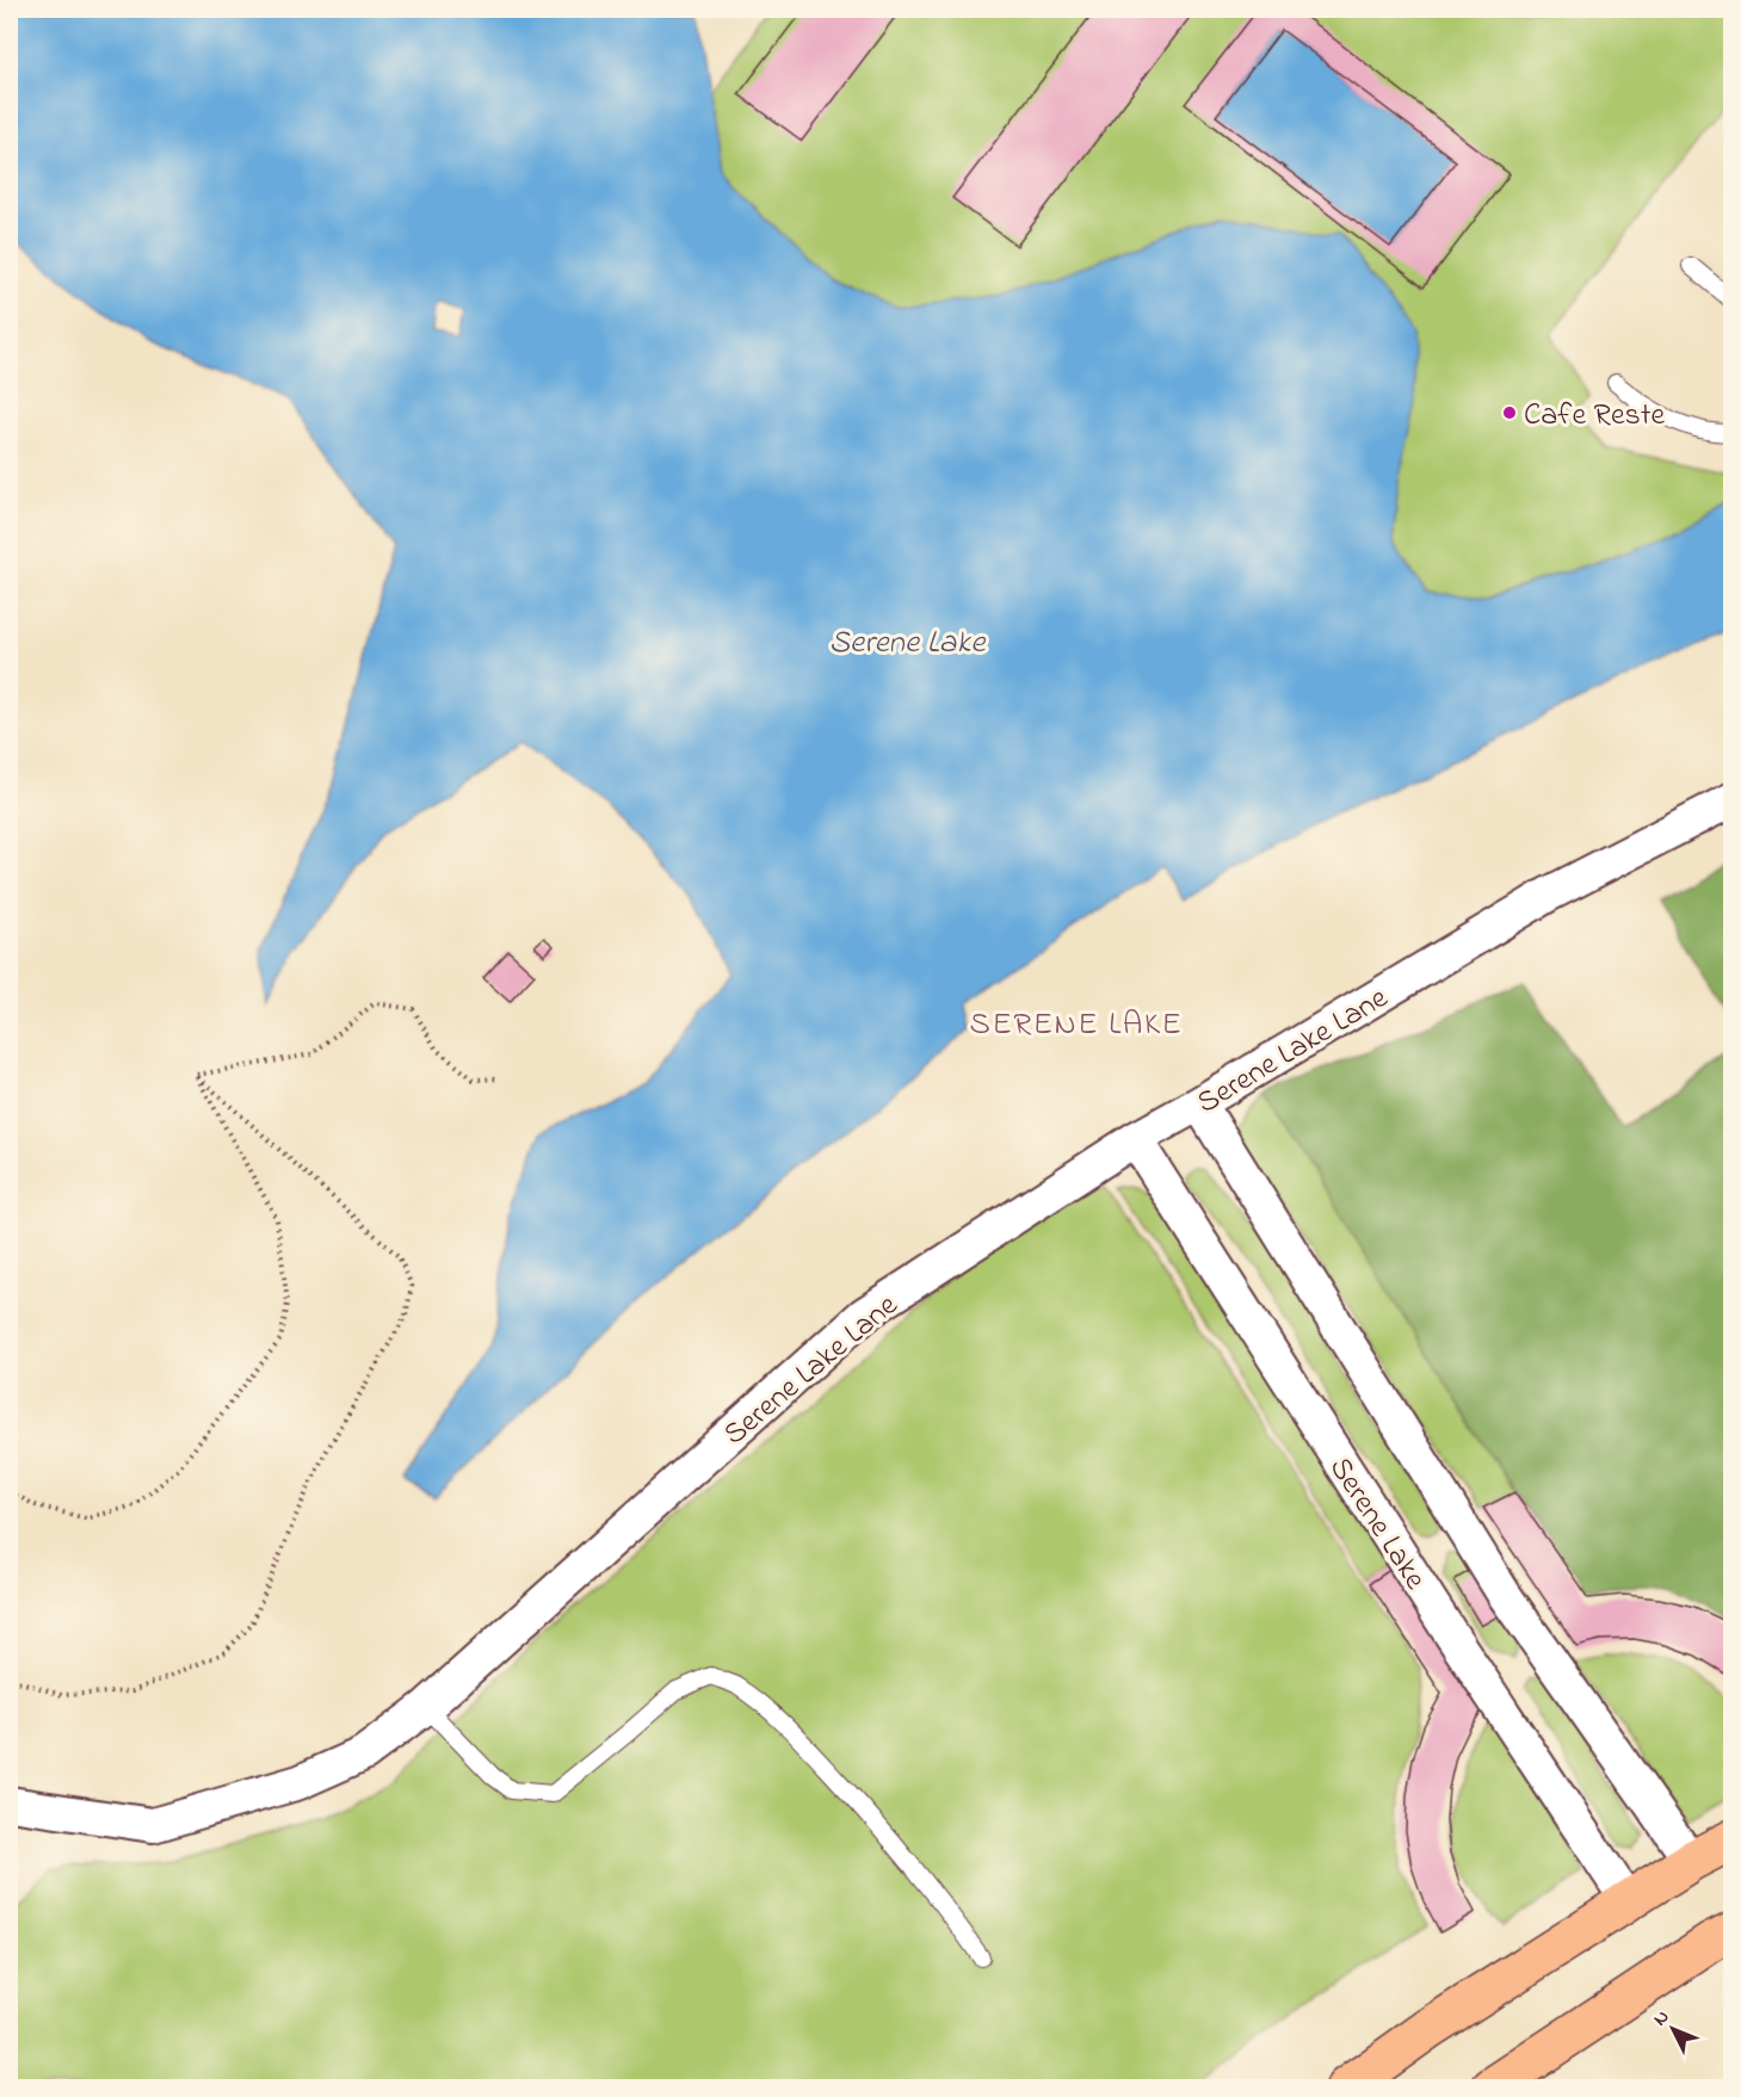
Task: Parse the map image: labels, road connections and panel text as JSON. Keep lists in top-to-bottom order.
{
  "streets": {
    "street": ["Serene Lake Lane", "Serene Lake"]
  },
  "crossings": [
    ["Serene Lake Lane", "Serene Lake"]
  ],
  "districts": ["SERENE LAKE"],
  "water": ["Serene Lake"],
  "places": ["Cafe Reste"],
  "north": "top left"
}
